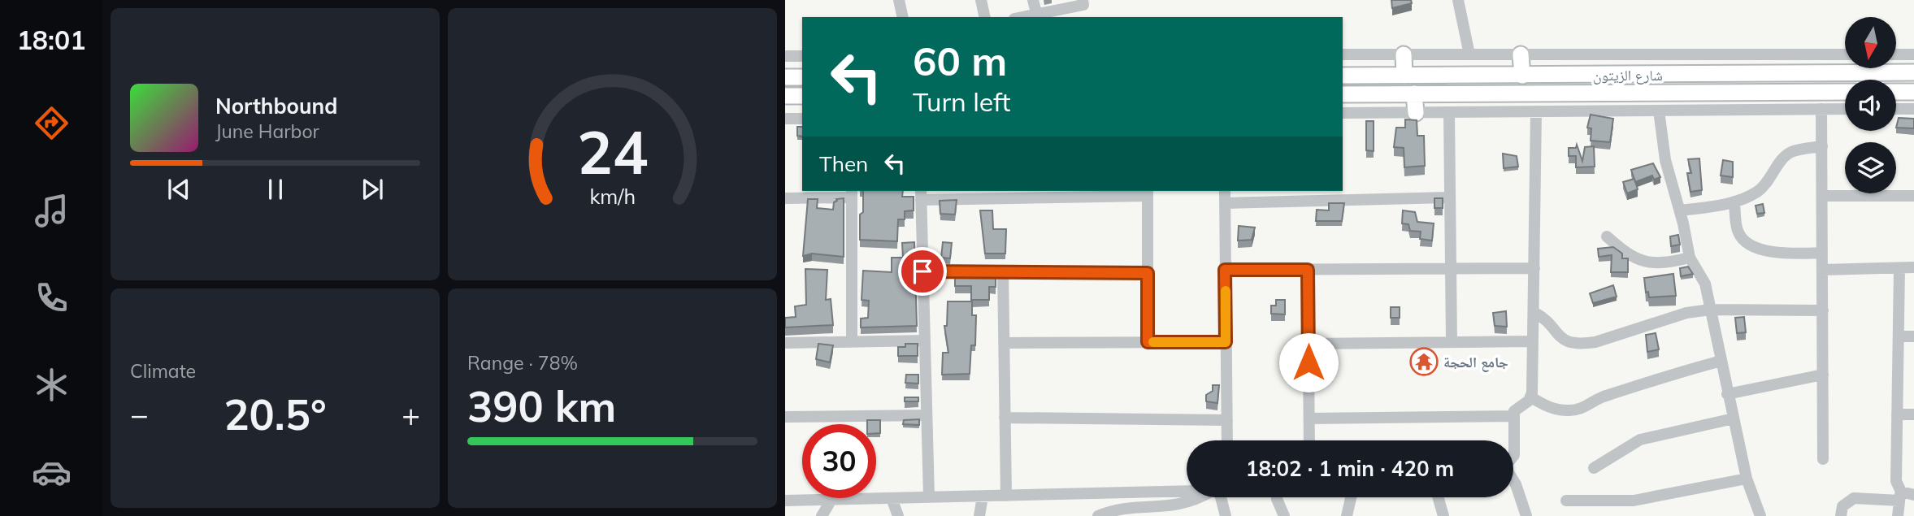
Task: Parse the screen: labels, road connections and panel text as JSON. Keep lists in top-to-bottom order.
{
  "streets": {
    "main road": ["شارع الزيتون"]
  },
  "places": {
    "temple": ["جامع الحجة"]
  },
  "north": "bottom",
  "page": {
    "tabs": "18:01",
    "turn": ["60 m", "Turn left"],
    "song": ["Northbound", "June Harbor"],
    "then": "Then",
    "tile": [
      "Climate",
      ["Range · 78%", "390 km"]
    ],
    "heat": ["−", "20.5°", "+"],
    "limit": "30",
    "trip": "18:02 · 1 min · 420 m",
    "gauge": ["24", "km/h"]
  }
}
